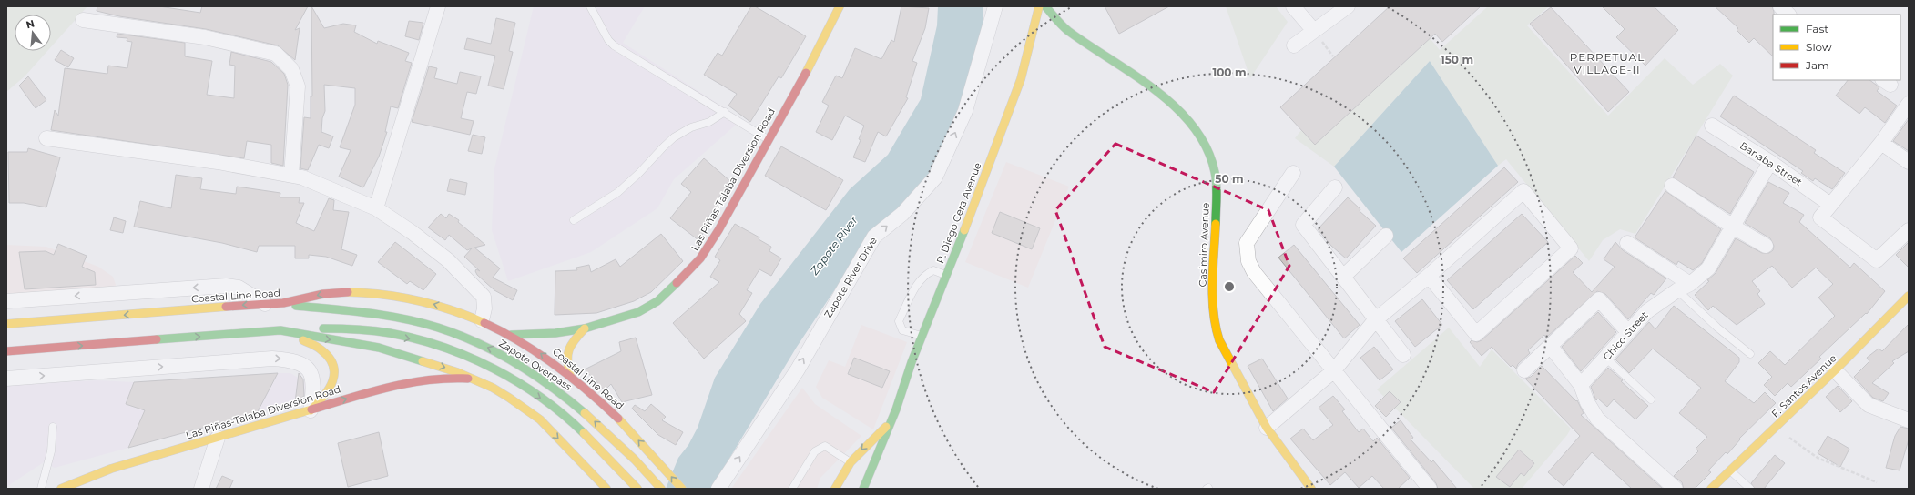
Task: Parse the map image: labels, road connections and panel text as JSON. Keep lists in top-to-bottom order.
{
  "streets": {
    "main road": [
      "Las Piñas-Talaba Diversion Road",
      "P. Diego Cera Avenue",
      "Casimiro Avenue",
      "Coastal Line Road",
      "Zapote Overpass",
      "F. Santos Avenue"
    ],
    "street": ["Banaba Street", "Zapote River Drive", "Chico Street"]
  },
  "crossings": [
    ["Banaba Street", "Chico Street"],
    ["Las Piñas-Talaba Diversion Road", "Coastal Line Road"],
    ["Coastal Line Road", "Zapote Overpass"]
  ],
  "one_way": ["Zapote River Drive"],
  "districts": ["PERPETUAL VILLAGE-II"],
  "water": ["Zapote River"],
  "legend": ["Fast", "Slow", "Jam"],
  "north": "top",
  "rings": ["150 m", "100 m", "50 m"]
}
